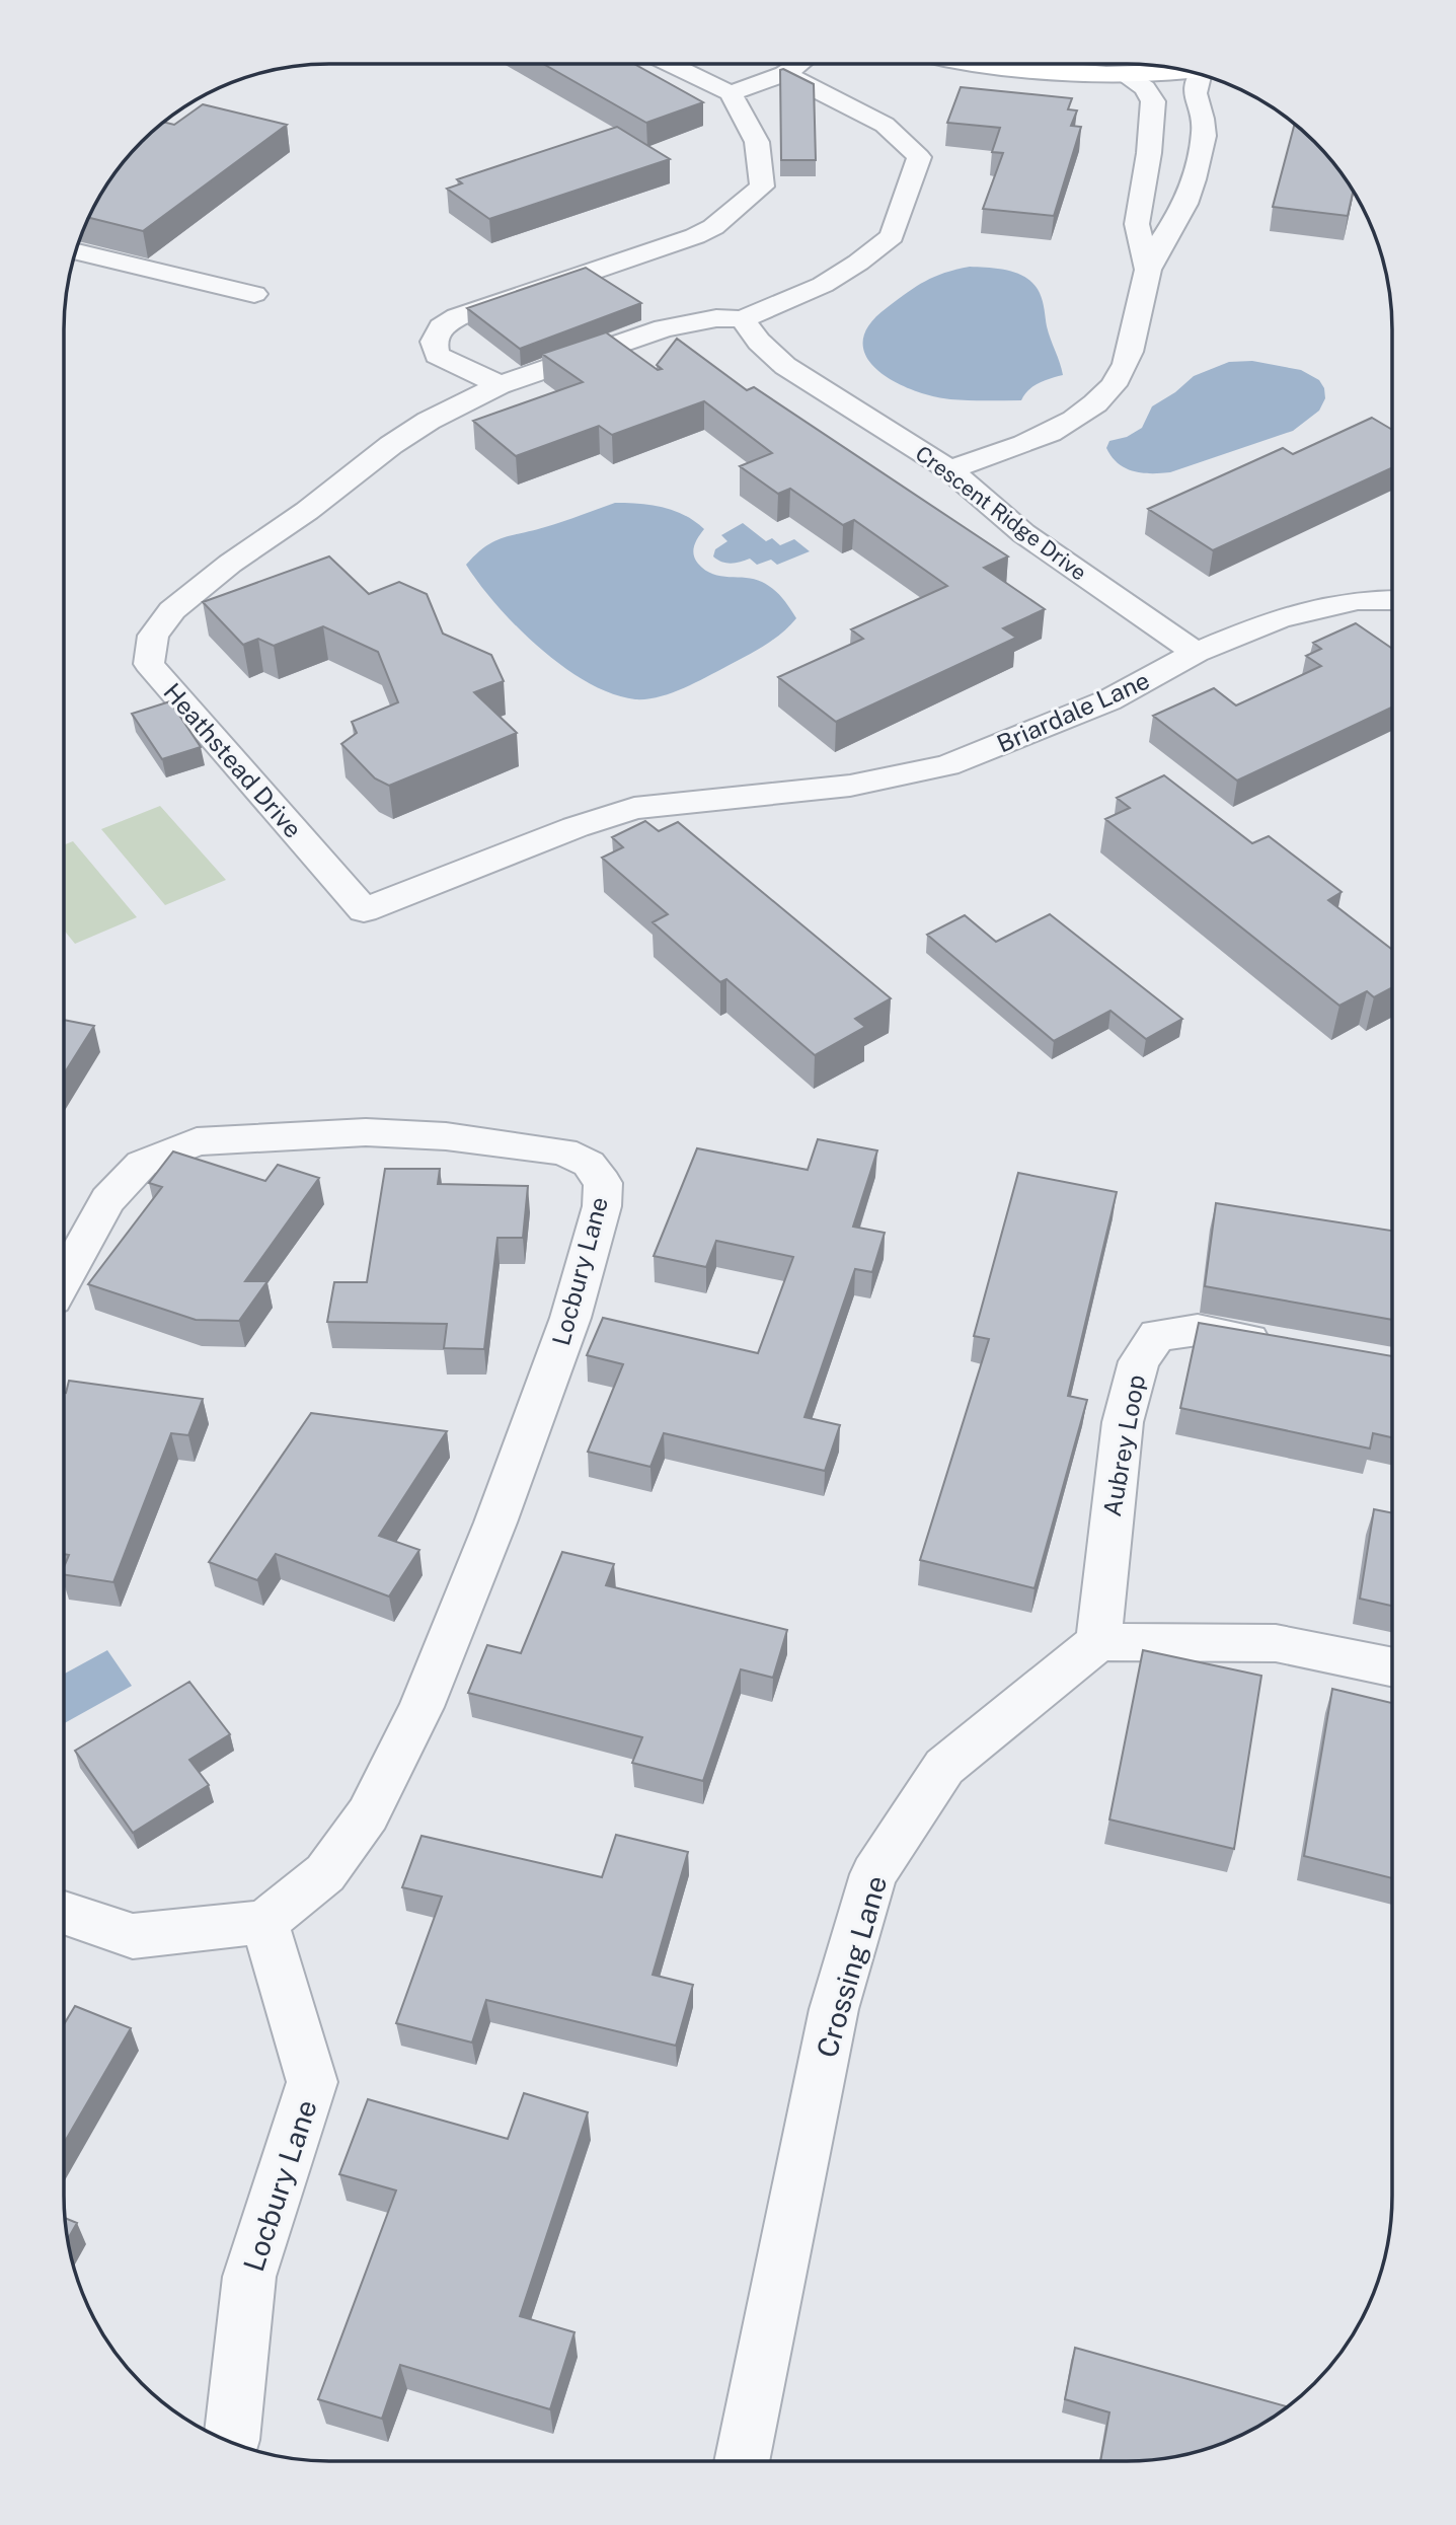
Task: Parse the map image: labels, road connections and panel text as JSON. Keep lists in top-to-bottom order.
{
  "streets": {
    "street": [
      "Crescent Ridge Drive",
      "Briardale Lane",
      "Heathstead Drive",
      "Locbury Lane",
      "Aubrey Loop",
      "Crossing Lane"
    ]
  },
  "crossings": [
    ["Crescent Ridge Drive", "Briardale Lane"],
    ["Crescent Ridge Drive", "Heathstead Drive"],
    ["Briardale Lane", "Heathstead Drive"],
    ["Aubrey Loop", "Crossing Lane"]
  ]
}
